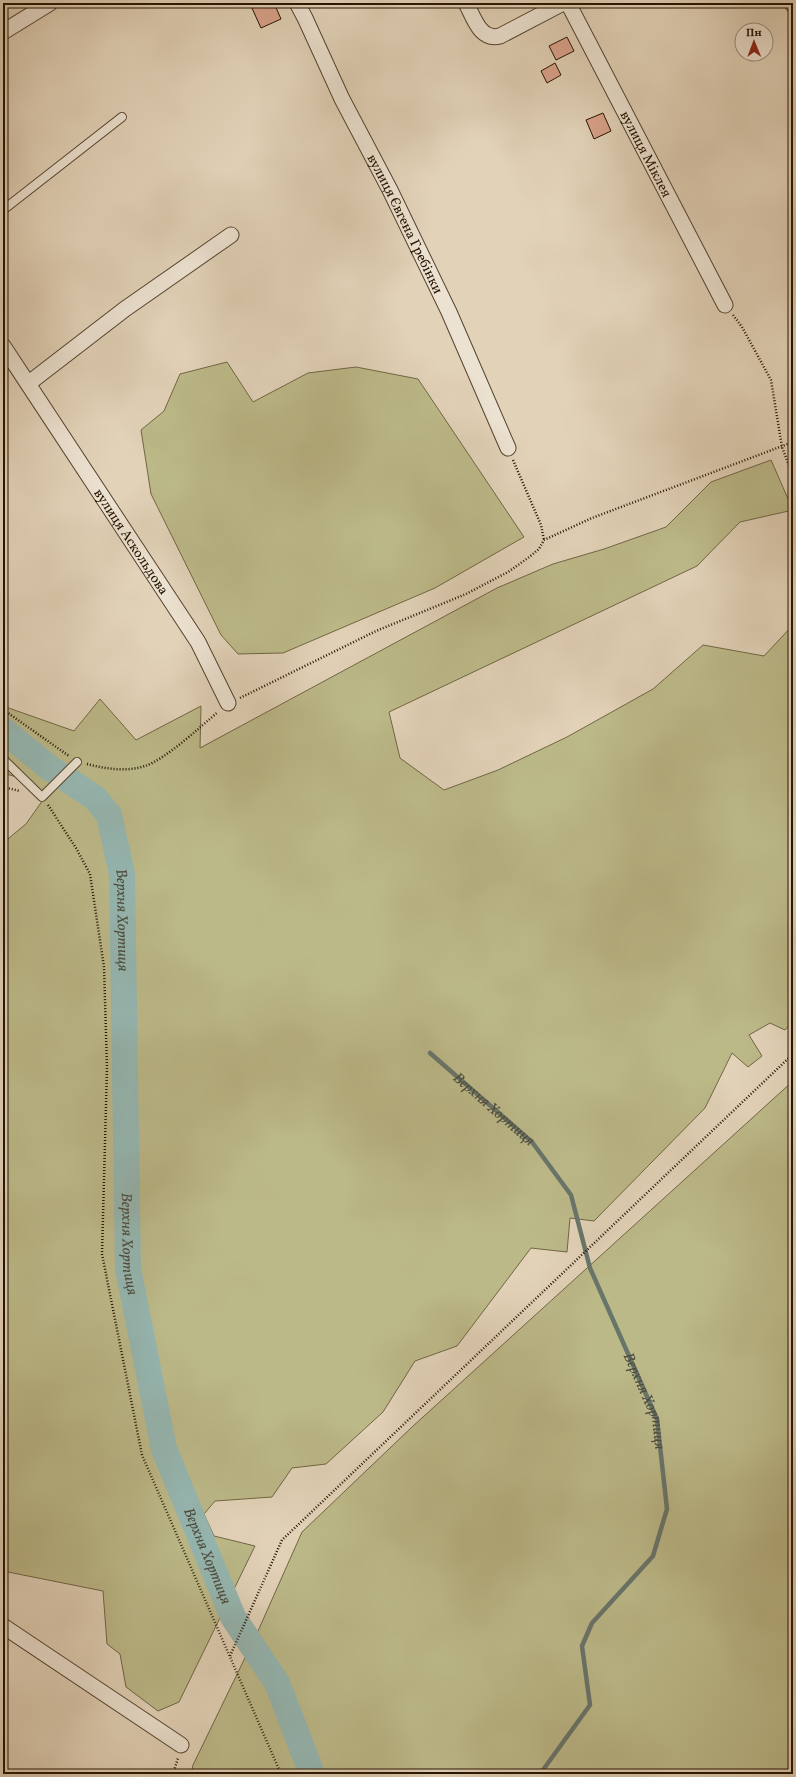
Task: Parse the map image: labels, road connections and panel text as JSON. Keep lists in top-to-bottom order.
{
  "streets": {
    "street": ["вулиця Міклея", "вулиця Євгена Гребінки", "вулиця Аскольдова"]
  },
  "water": ["Верхня Хортиця"],
  "north": "top"
}
